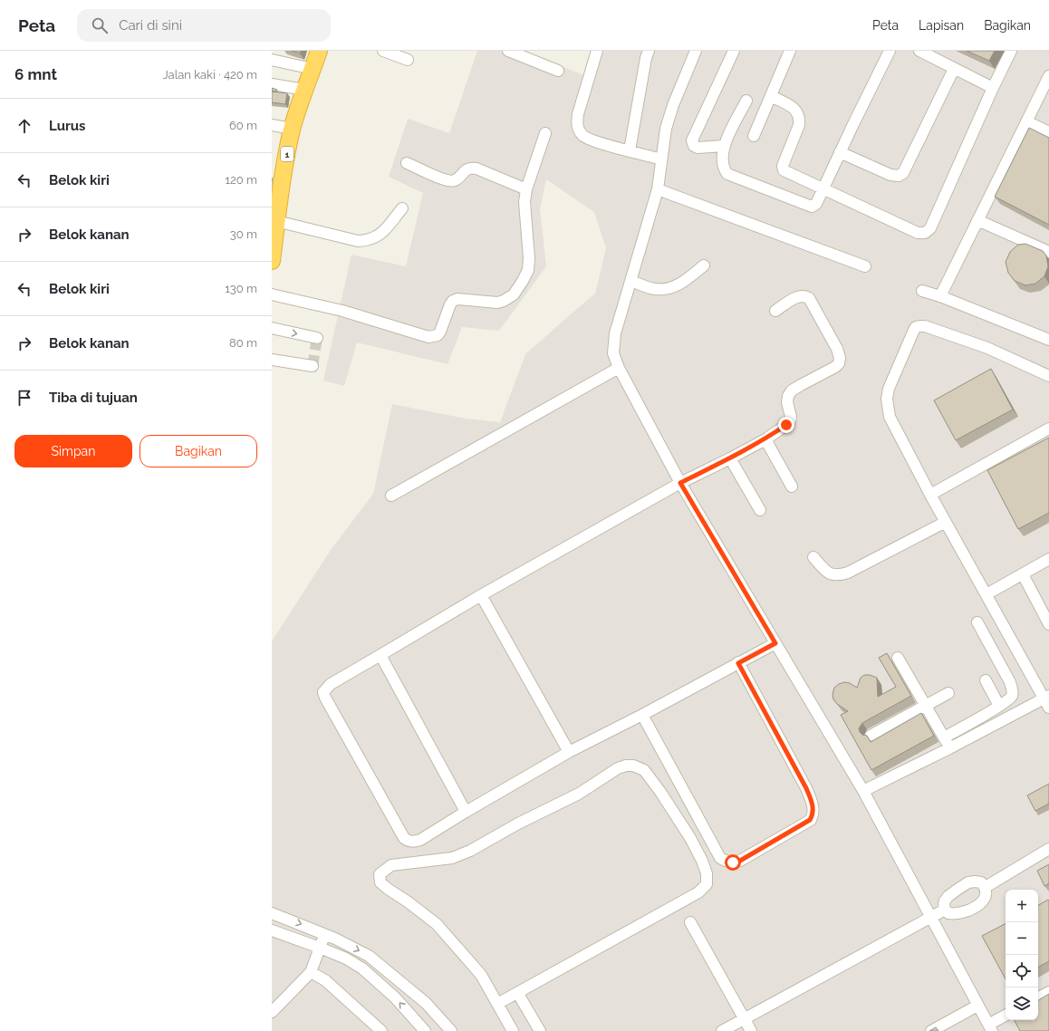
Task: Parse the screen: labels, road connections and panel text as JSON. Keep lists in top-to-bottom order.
{
  "streets": {
    "highway": ["1"]
  },
  "page": {
    "header": "Peta",
    "search": "Cari di sini",
    "nav": ["Peta", "Lapisan", "Bagikan"],
    "heading": ["6 mnt", "Jalan kaki · 420 m"],
    "list": [
      ["Lurus", "60 m"],
      ["Belok kiri", "120 m"],
      ["Belok kanan", "30 m"],
      ["Belok kiri", "130 m"],
      ["Belok kanan", "80 m"],
      "Tiba di tujuan"
    ],
    "buttons": ["Simpan", "Bagikan"],
    "map_buttons": ["+", "−"]
  }
}
